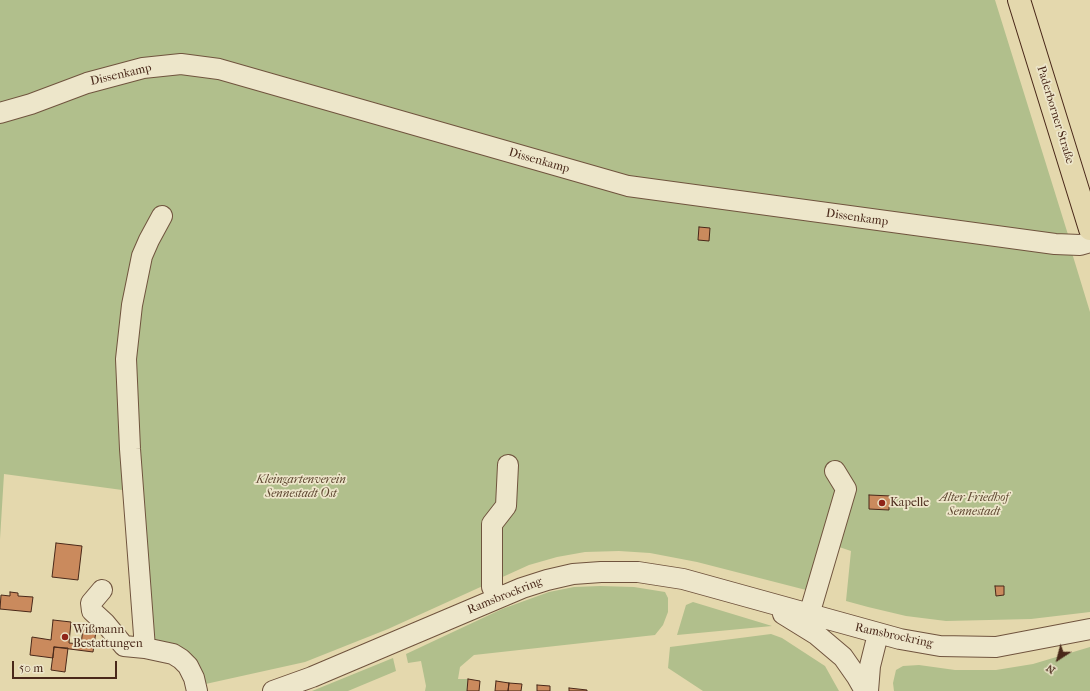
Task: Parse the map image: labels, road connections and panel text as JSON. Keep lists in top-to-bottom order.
{
  "streets": {
    "main road": ["Paderborner Straße"],
    "street": ["Dissenkamp", "Ramsbrockring"]
  },
  "parks": ["Kleingartenverein Sennestadt Ost", "Alter Friedhof Sennestadt"],
  "places": ["Kapelle", "Wißmann Bestattungen"],
  "scale_bar": "50 m",
  "north": "bottom left"
}
